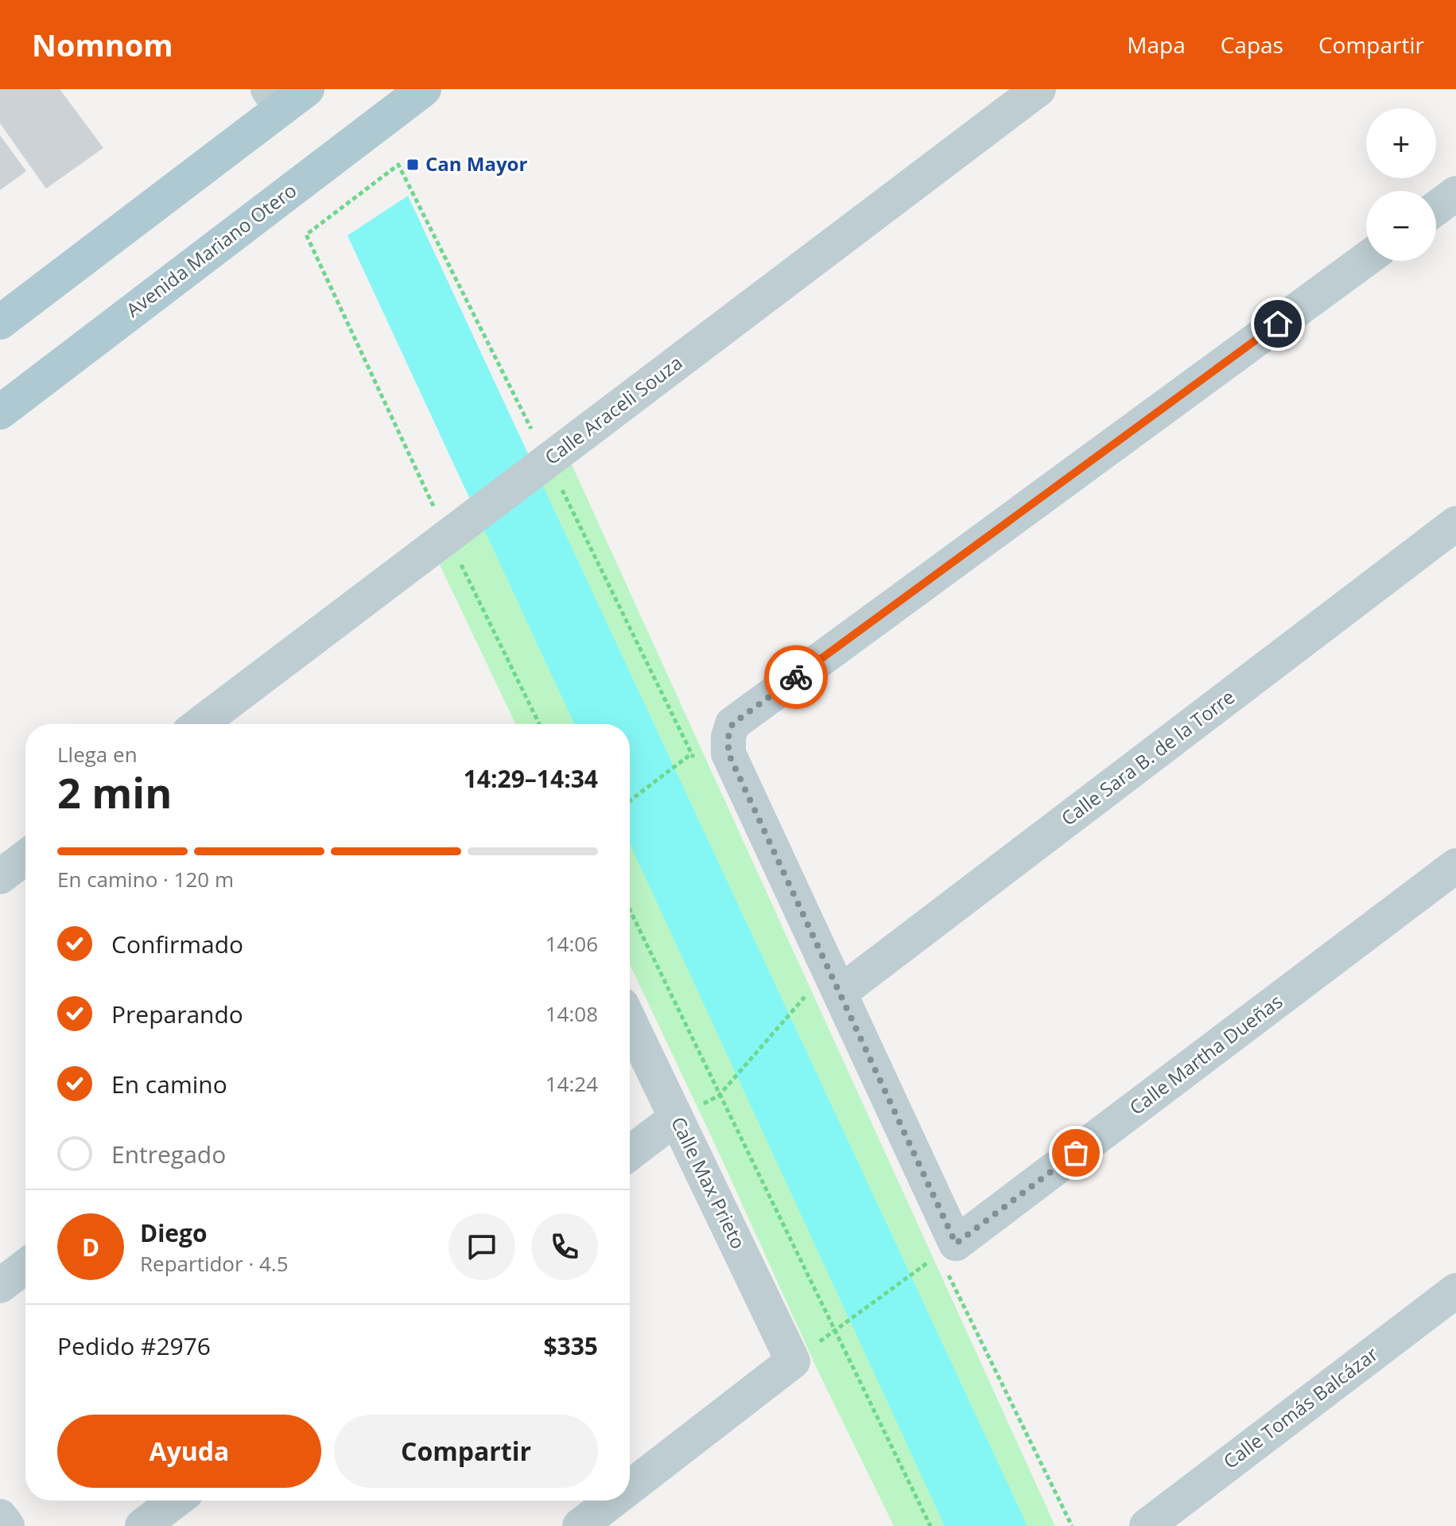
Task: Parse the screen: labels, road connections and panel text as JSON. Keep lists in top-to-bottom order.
{
  "streets": {
    "main road": ["Avenida Mariano Otero"],
    "street": [
      "Calle Araceli Souza",
      "Calle Sara B. de la Torre",
      "Calle Martha Dueñas",
      "Calle Max Prieto",
      "Calle Tomás Balcázar"
    ]
  },
  "crossings": [
    ["Calle Sara B. de la Torre", "Calle Martha Dueñas"]
  ],
  "places": {
    "transit": ["Can Mayor"]
  },
  "page": {
    "header": "Nomnom",
    "nav": ["Mapa", "Capas", "Compartir"],
    "map_buttons": ["+", "−"],
    "heading": ["2 min", "Llega en", "14:29–14:34"],
    "panel": [
      "Diego",
      "Repartidor · 4.5",
      "Pedido #2976",
      "$335"
    ],
    "bar": "En camino · 120 m",
    "list": [
      ["Confirmado", "14:06"],
      ["Preparando", "14:08"],
      ["En camino", "14:24"],
      "Entregado"
    ],
    "round": "D",
    "buttons": ["Ayuda", "Compartir"]
  }
}
